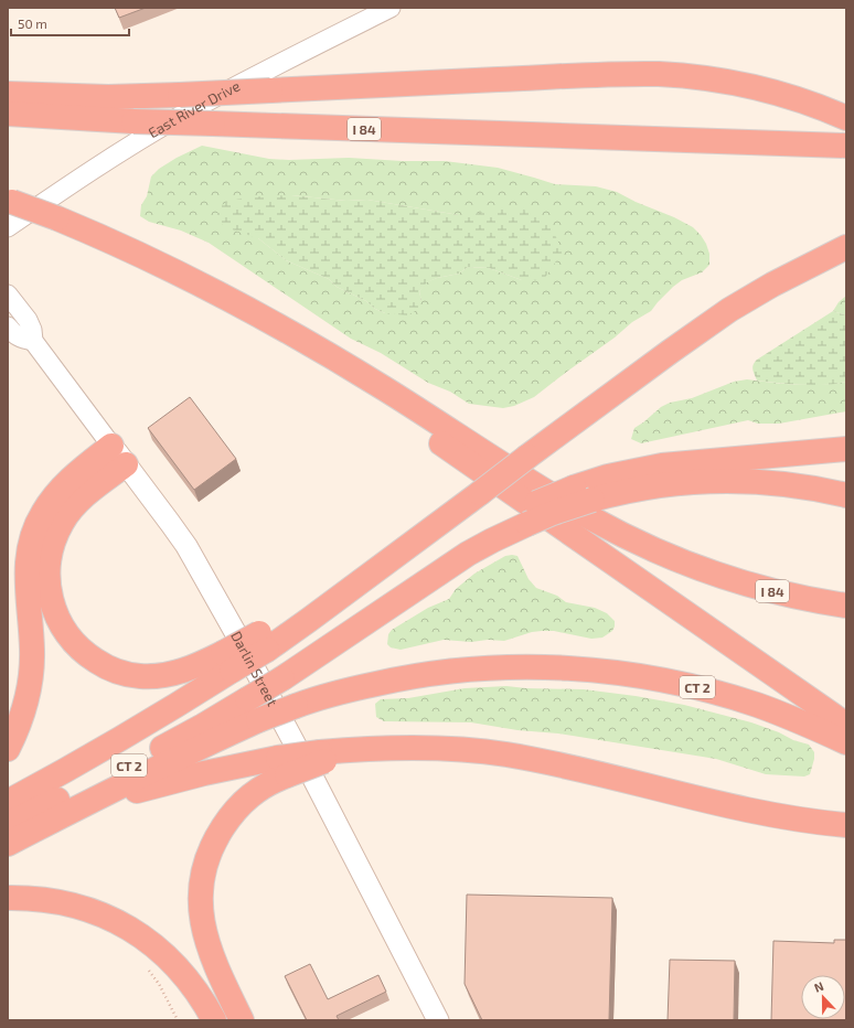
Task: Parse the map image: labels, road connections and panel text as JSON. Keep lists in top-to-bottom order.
{
  "streets": {
    "highway": ["I 84", "CT 2"],
    "main road": ["Darlin Street"],
    "street": ["East River Drive"]
  },
  "scale_bar": "50 m",
  "north": "top"
}
